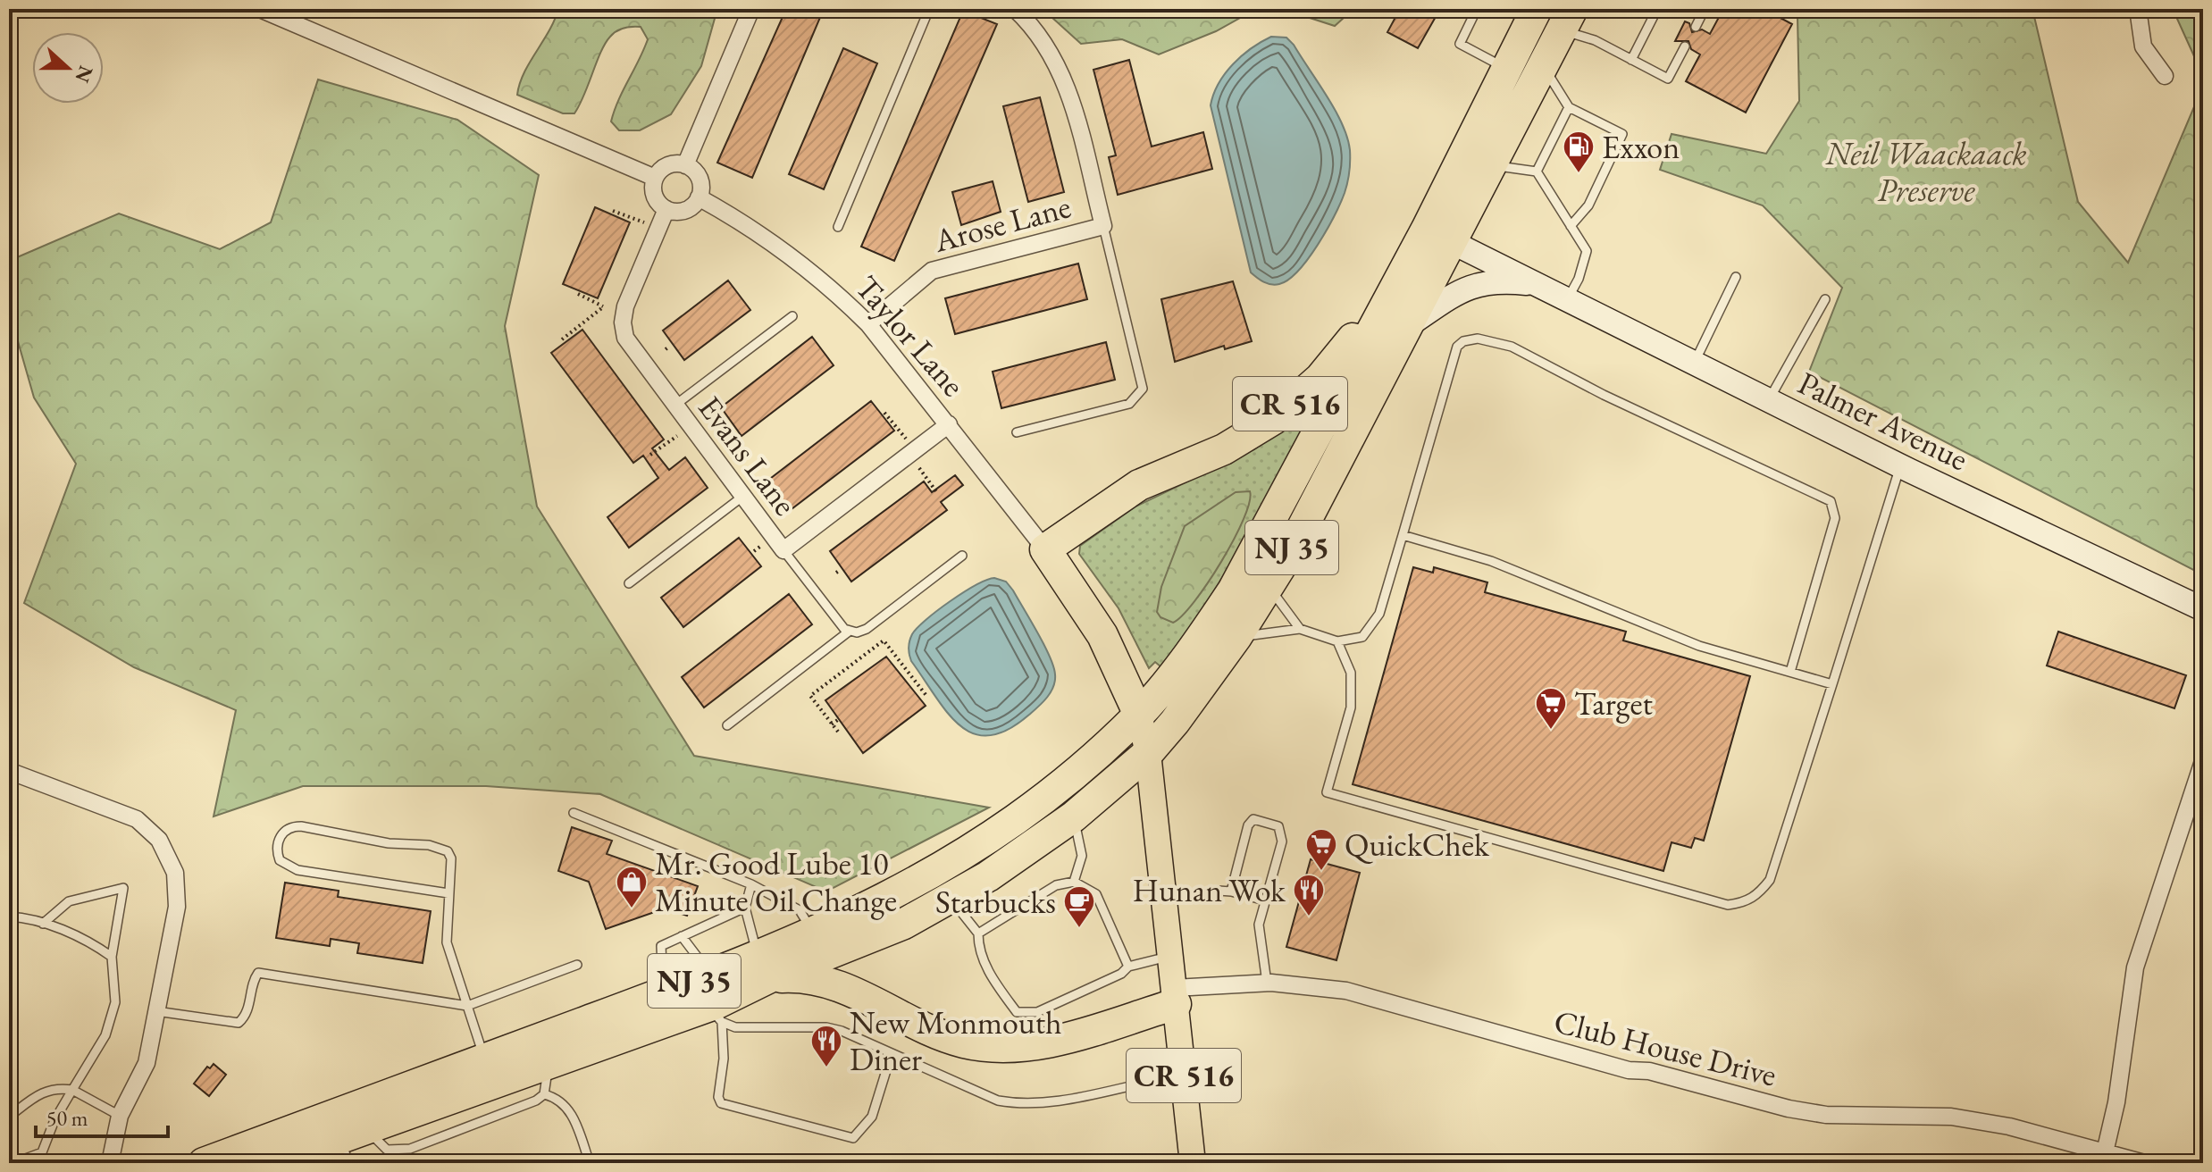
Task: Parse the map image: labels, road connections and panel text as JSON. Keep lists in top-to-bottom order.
{
  "streets": {
    "highway": ["CR 516", "NJ 35"],
    "street": [
      "Arose Lane",
      "Taylor Lane",
      "Palmer Avenue",
      "Evans Lane",
      "Club House Drive"
    ]
  },
  "crossings": [
    ["Arose Lane", "Taylor Lane"],
    ["Taylor Lane", "CR 516"],
    ["Taylor Lane", "Evans Lane"],
    ["CR 516", "NJ 35"],
    ["CR 516", "Club House Drive"],
    ["Palmer Avenue", "NJ 35"]
  ],
  "parks": ["Neil Waackaack Preserve"],
  "places": {
    "fuel station": ["Exxon"],
    "supermarket": ["Target", "QuickChek"],
    "shop": ["Mr. Good Lube 10 Minute Oil Change"],
    "restaurant": ["Hunan Wok", "New Monmouth Diner"],
    "cafe": ["Starbucks"]
  },
  "scale_bar": "50 m",
  "north": "right"
}
